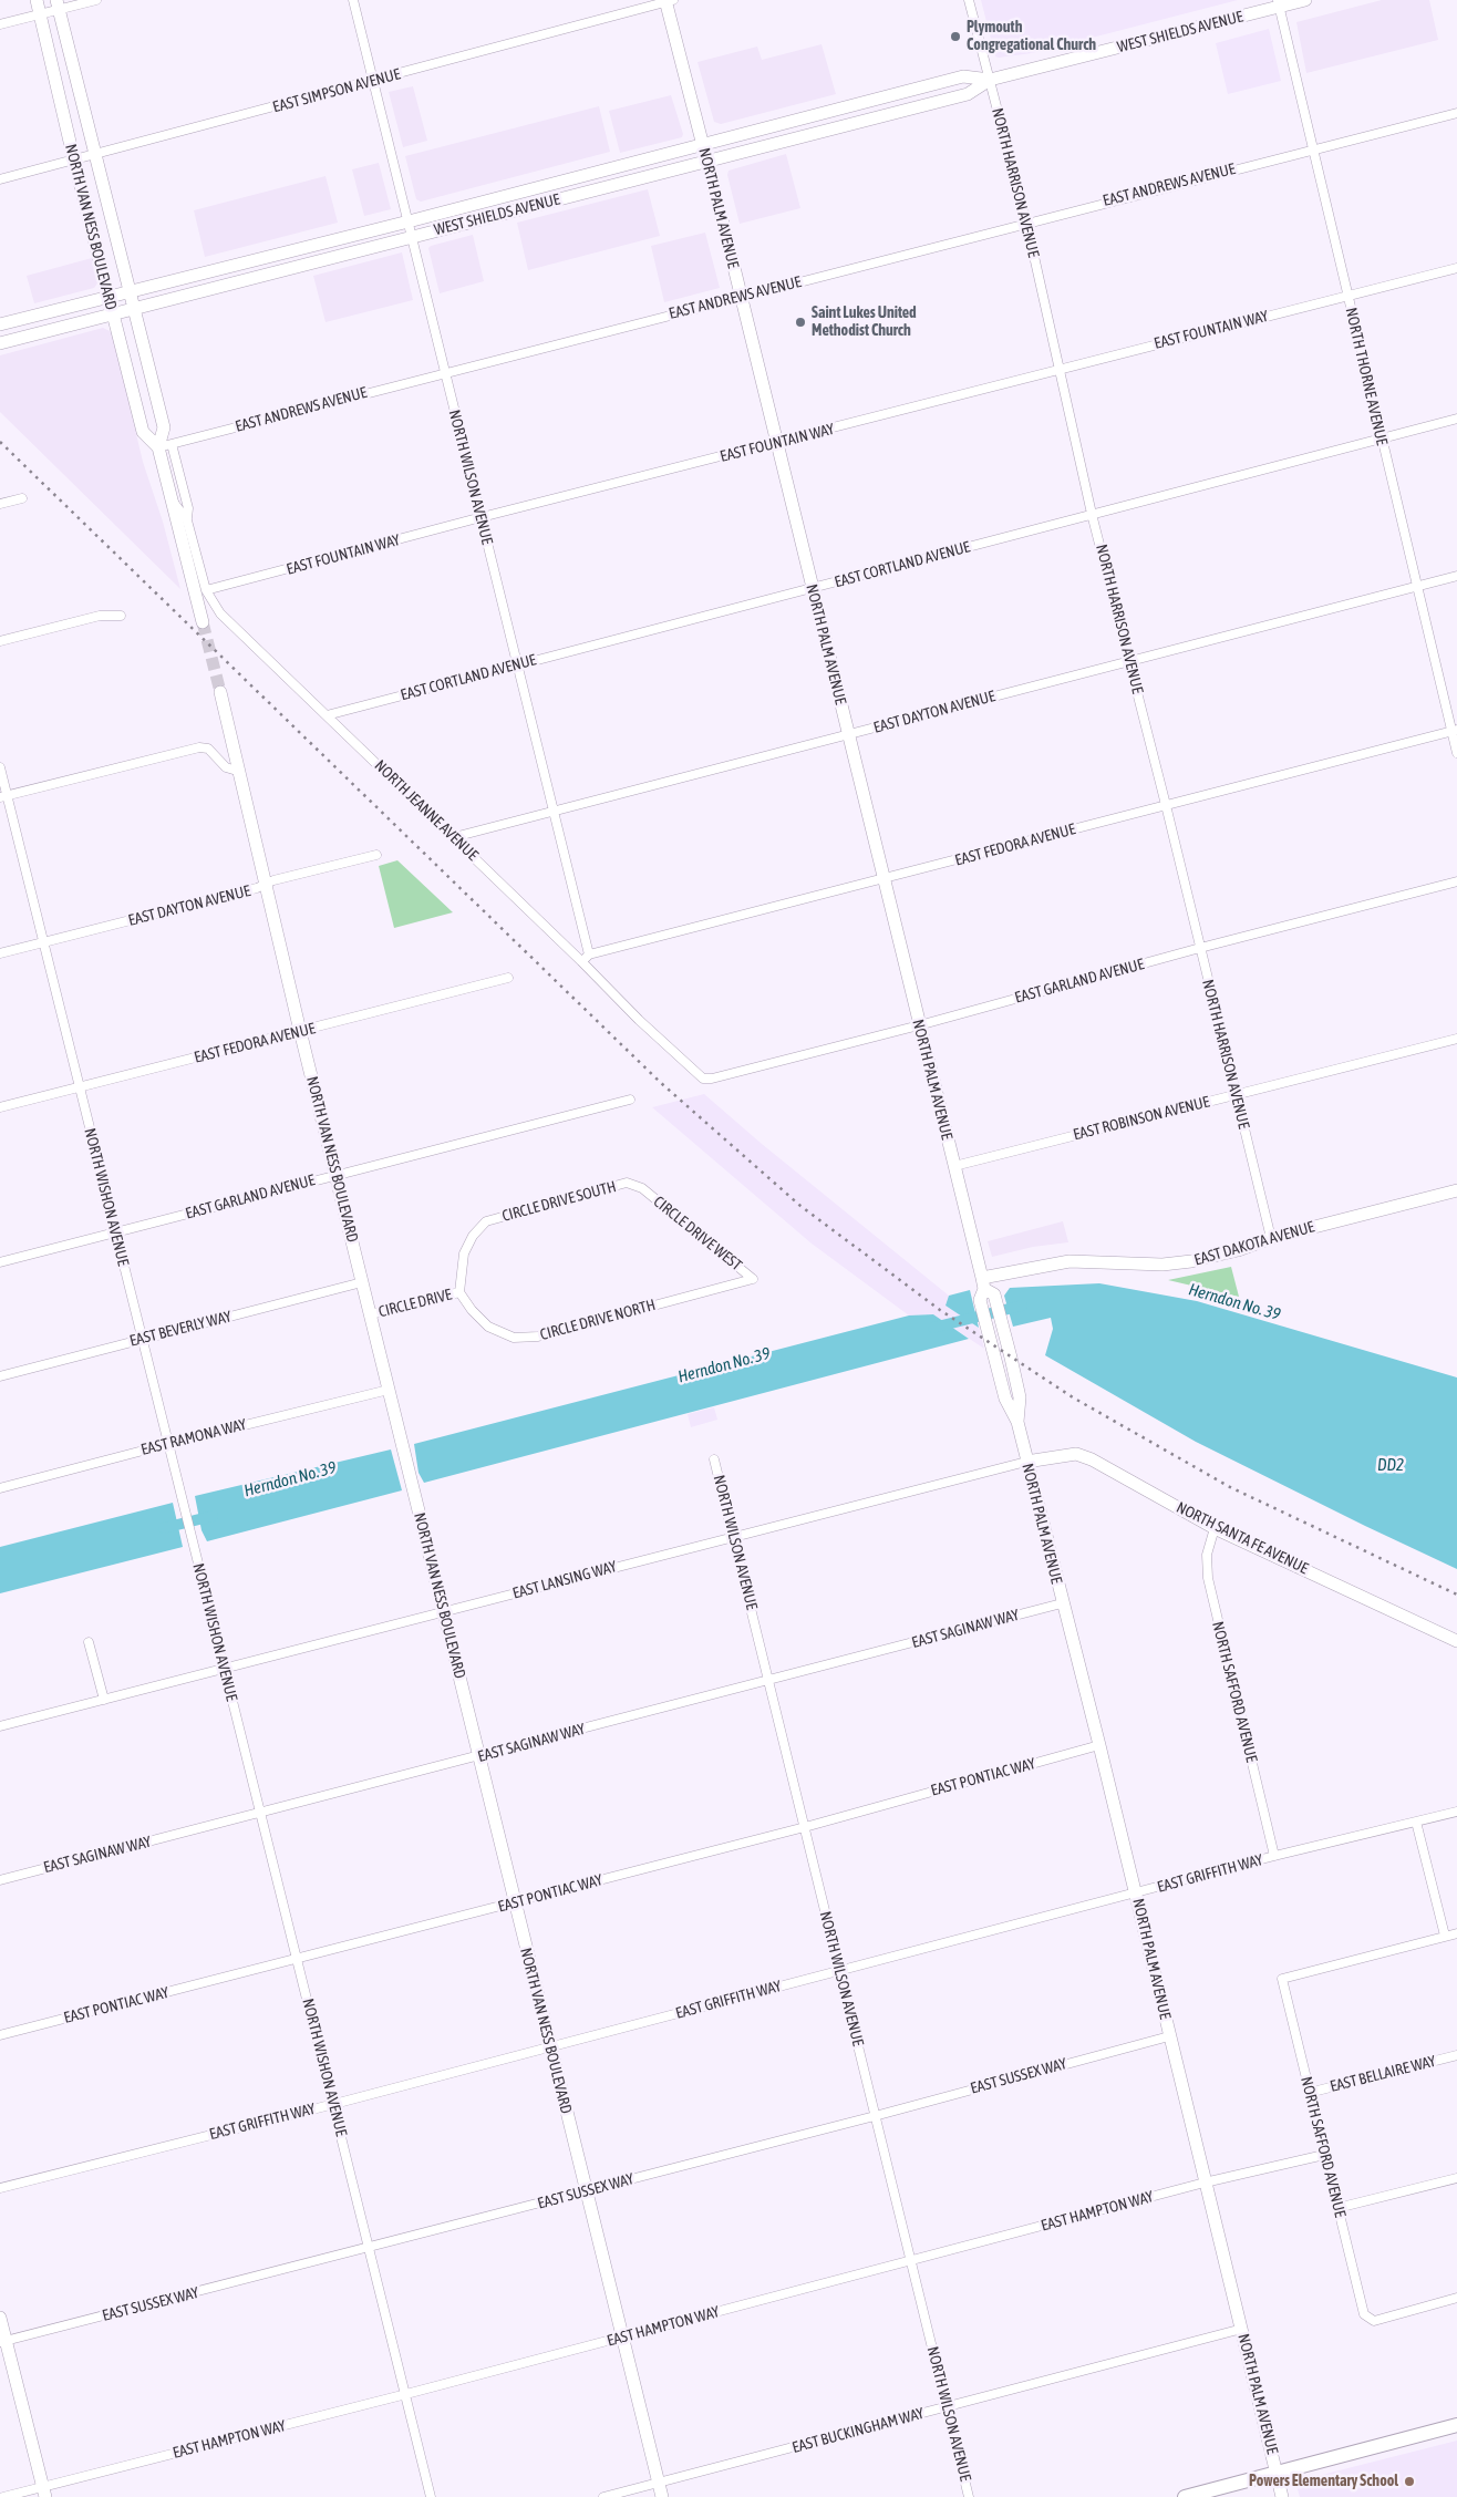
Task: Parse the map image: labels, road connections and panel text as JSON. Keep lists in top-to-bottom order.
{
  "streets": {
    "main road": [
      "WEST SHIELDS AVENUE",
      "NORTH PALM AVENUE",
      "NORTH VAN NESS BOULEVARD",
      "EAST DAKOTA AVENUE",
      "NORTH SANTA FE AVENUE"
    ],
    "street": [
      "EAST SIMPSON AVENUE",
      "NORTH HARRISON AVENUE",
      "EAST ANDREWS AVENUE",
      "EAST FOUNTAIN WAY",
      "NORTH THORNE AVENUE",
      "NORTH WILSON AVENUE",
      "EAST CORTLAND AVENUE",
      "EAST DAYTON AVENUE",
      "NORTH JEANNE AVENUE",
      "EAST FEDORA AVENUE",
      "EAST GARLAND AVENUE",
      "EAST ROBINSON AVENUE",
      "NORTH WISHON AVENUE",
      "CIRCLE DRIVE SOUTH",
      "CIRCLE DRIVE WEST",
      "CIRCLE DRIVE",
      "CIRCLE DRIVE NORTH",
      "EAST BEVERLY WAY",
      "EAST RAMONA WAY",
      "EAST LANSING WAY",
      "EAST SAGINAW WAY",
      "NORTH SAFFORD AVENUE",
      "EAST PONTIAC WAY",
      "EAST GRIFFITH WAY",
      "EAST BELLAIRE WAY",
      "EAST SUSSEX WAY",
      "EAST HAMPTON WAY",
      "EAST BUCKINGHAM WAY"
    ]
  },
  "crossings": [
    ["WEST SHIELDS AVENUE", "NORTH HARRISON AVENUE"],
    ["WEST SHIELDS AVENUE", "NORTH PALM AVENUE"],
    ["WEST SHIELDS AVENUE", "NORTH VAN NESS BOULEVARD"],
    ["WEST SHIELDS AVENUE", "NORTH THORNE AVENUE"],
    ["WEST SHIELDS AVENUE", "NORTH WILSON AVENUE"],
    ["EAST SIMPSON AVENUE", "NORTH PALM AVENUE"],
    ["EAST SIMPSON AVENUE", "NORTH VAN NESS BOULEVARD"],
    ["EAST SIMPSON AVENUE", "NORTH WILSON AVENUE"],
    ["NORTH HARRISON AVENUE", "EAST ANDREWS AVENUE"],
    ["NORTH HARRISON AVENUE", "EAST FOUNTAIN WAY"],
    ["NORTH HARRISON AVENUE", "EAST CORTLAND AVENUE"],
    ["NORTH HARRISON AVENUE", "EAST DAYTON AVENUE"],
    ["NORTH HARRISON AVENUE", "EAST FEDORA AVENUE"],
    ["NORTH HARRISON AVENUE", "EAST GARLAND AVENUE"],
    ["NORTH HARRISON AVENUE", "EAST ROBINSON AVENUE"],
    ["NORTH HARRISON AVENUE", "EAST DAKOTA AVENUE"],
    ["EAST ANDREWS AVENUE", "NORTH PALM AVENUE"],
    ["EAST ANDREWS AVENUE", "NORTH VAN NESS BOULEVARD"],
    ["EAST ANDREWS AVENUE", "NORTH THORNE AVENUE"],
    ["EAST ANDREWS AVENUE", "NORTH WILSON AVENUE"],
    ["EAST ANDREWS AVENUE", "NORTH JEANNE AVENUE"],
    ["NORTH PALM AVENUE", "EAST FOUNTAIN WAY"],
    ["NORTH PALM AVENUE", "EAST CORTLAND AVENUE"],
    ["NORTH PALM AVENUE", "EAST DAYTON AVENUE"],
    ["NORTH PALM AVENUE", "EAST FEDORA AVENUE"],
    ["NORTH PALM AVENUE", "EAST GARLAND AVENUE"],
    ["NORTH PALM AVENUE", "EAST ROBINSON AVENUE"],
    ["NORTH PALM AVENUE", "EAST DAKOTA AVENUE"],
    ["NORTH PALM AVENUE", "NORTH SANTA FE AVENUE"],
    ["NORTH PALM AVENUE", "EAST LANSING WAY"],
    ["NORTH PALM AVENUE", "EAST SAGINAW WAY"],
    ["NORTH PALM AVENUE", "EAST PONTIAC WAY"],
    ["NORTH PALM AVENUE", "EAST GRIFFITH WAY"],
    ["NORTH PALM AVENUE", "EAST SUSSEX WAY"],
    ["NORTH PALM AVENUE", "EAST HAMPTON WAY"],
    ["NORTH PALM AVENUE", "EAST BUCKINGHAM WAY"],
    ["NORTH VAN NESS BOULEVARD", "EAST DAYTON AVENUE"],
    ["NORTH VAN NESS BOULEVARD", "NORTH JEANNE AVENUE"],
    ["NORTH VAN NESS BOULEVARD", "EAST FEDORA AVENUE"],
    ["NORTH VAN NESS BOULEVARD", "EAST GARLAND AVENUE"],
    ["NORTH VAN NESS BOULEVARD", "CIRCLE DRIVE"],
    ["NORTH VAN NESS BOULEVARD", "EAST BEVERLY WAY"],
    ["NORTH VAN NESS BOULEVARD", "EAST RAMONA WAY"],
    ["NORTH VAN NESS BOULEVARD", "EAST LANSING WAY"],
    ["NORTH VAN NESS BOULEVARD", "EAST SAGINAW WAY"],
    ["NORTH VAN NESS BOULEVARD", "EAST PONTIAC WAY"],
    ["NORTH VAN NESS BOULEVARD", "EAST GRIFFITH WAY"],
    ["NORTH VAN NESS BOULEVARD", "EAST SUSSEX WAY"],
    ["NORTH VAN NESS BOULEVARD", "EAST HAMPTON WAY"],
    ["NORTH VAN NESS BOULEVARD", "EAST BUCKINGHAM WAY"],
    ["EAST FOUNTAIN WAY", "NORTH THORNE AVENUE"],
    ["EAST FOUNTAIN WAY", "NORTH WILSON AVENUE"],
    ["EAST FOUNTAIN WAY", "NORTH JEANNE AVENUE"],
    ["NORTH THORNE AVENUE", "EAST CORTLAND AVENUE"],
    ["NORTH THORNE AVENUE", "EAST DAYTON AVENUE"],
    ["NORTH THORNE AVENUE", "EAST FEDORA AVENUE"],
    ["NORTH WILSON AVENUE", "EAST CORTLAND AVENUE"],
    ["NORTH WILSON AVENUE", "EAST DAYTON AVENUE"],
    ["NORTH WILSON AVENUE", "EAST FEDORA AVENUE"],
    ["NORTH WILSON AVENUE", "EAST LANSING WAY"],
    ["NORTH WILSON AVENUE", "EAST SAGINAW WAY"],
    ["NORTH WILSON AVENUE", "EAST PONTIAC WAY"],
    ["NORTH WILSON AVENUE", "EAST GRIFFITH WAY"],
    ["NORTH WILSON AVENUE", "EAST SUSSEX WAY"],
    ["NORTH WILSON AVENUE", "EAST HAMPTON WAY"],
    ["NORTH WILSON AVENUE", "EAST BUCKINGHAM WAY"],
    ["EAST CORTLAND AVENUE", "NORTH JEANNE AVENUE"],
    ["EAST DAYTON AVENUE", "NORTH JEANNE AVENUE"],
    ["EAST DAYTON AVENUE", "NORTH WISHON AVENUE"],
    ["NORTH JEANNE AVENUE", "EAST GARLAND AVENUE"],
    ["EAST FEDORA AVENUE", "NORTH WISHON AVENUE"],
    ["EAST GARLAND AVENUE", "NORTH WISHON AVENUE"],
    ["NORTH WISHON AVENUE", "EAST BEVERLY WAY"],
    ["NORTH WISHON AVENUE", "EAST RAMONA WAY"],
    ["NORTH WISHON AVENUE", "EAST LANSING WAY"],
    ["NORTH WISHON AVENUE", "EAST SAGINAW WAY"],
    ["NORTH WISHON AVENUE", "EAST PONTIAC WAY"],
    ["NORTH WISHON AVENUE", "EAST GRIFFITH WAY"],
    ["NORTH WISHON AVENUE", "EAST SUSSEX WAY"],
    ["NORTH WISHON AVENUE", "EAST HAMPTON WAY"],
    ["CIRCLE DRIVE SOUTH", "CIRCLE DRIVE WEST"],
    ["CIRCLE DRIVE SOUTH", "CIRCLE DRIVE"],
    ["CIRCLE DRIVE SOUTH", "CIRCLE DRIVE NORTH"],
    ["CIRCLE DRIVE WEST", "CIRCLE DRIVE NORTH"],
    ["CIRCLE DRIVE", "CIRCLE DRIVE NORTH"],
    ["NORTH SANTA FE AVENUE", "EAST LANSING WAY"],
    ["NORTH SANTA FE AVENUE", "NORTH SAFFORD AVENUE"],
    ["NORTH SAFFORD AVENUE", "EAST GRIFFITH WAY"],
    ["NORTH SAFFORD AVENUE", "EAST BELLAIRE WAY"],
    ["NORTH SAFFORD AVENUE", "EAST HAMPTON WAY"]
  ],
  "water": ["Herndon No. 39", "DD2"],
  "places": ["Plymouth Congregational Church", "Saint Lukes United Methodist Church", "Powers Elementary School"]
}
